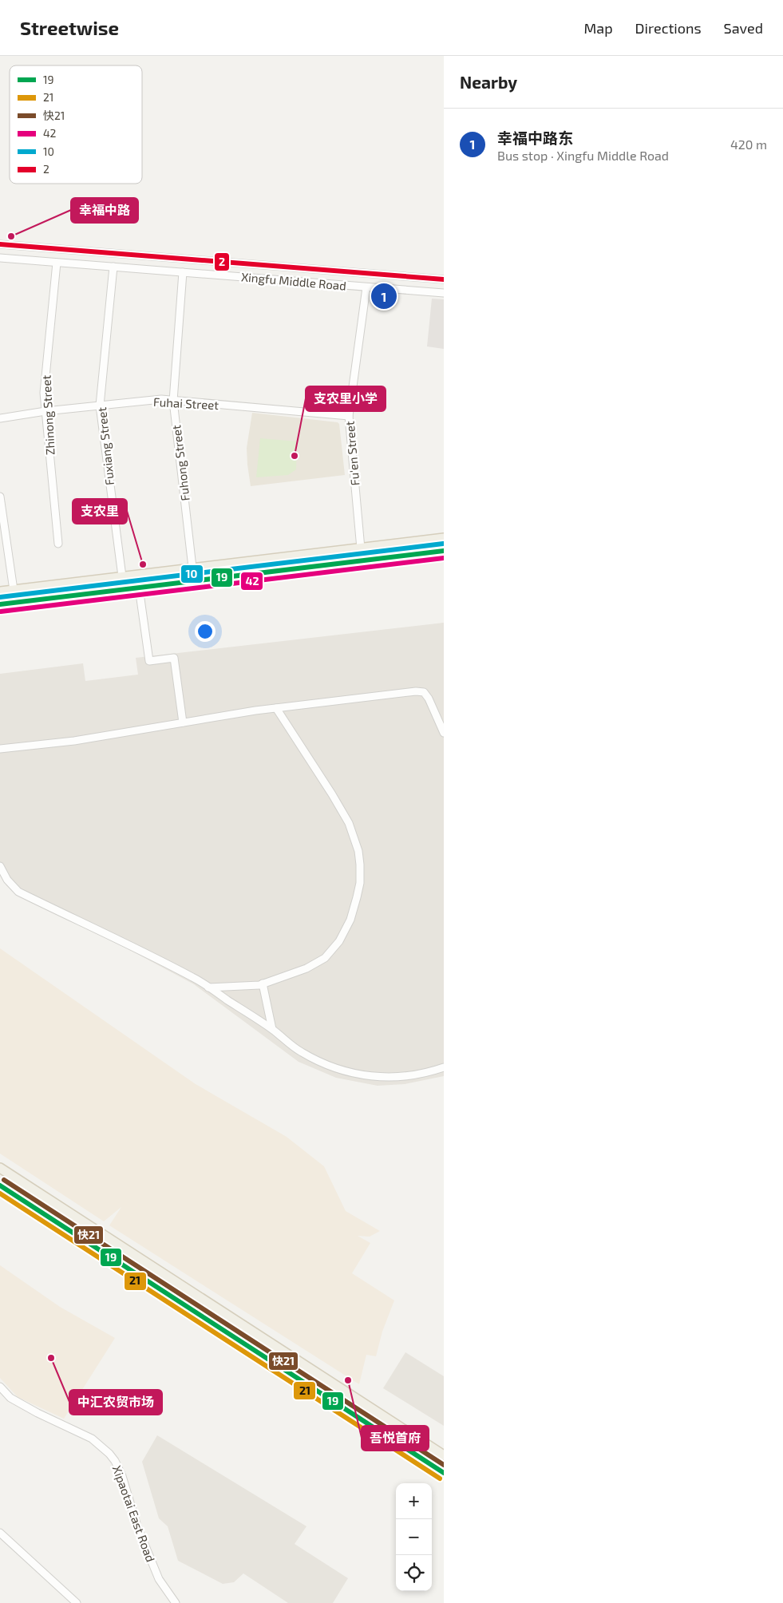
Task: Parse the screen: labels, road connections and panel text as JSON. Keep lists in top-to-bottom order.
{
  "streets": {
    "street": [
      "Xingfu Middle Road",
      "Fuhai Street",
      "Zhinong Street",
      "Fuxiang Street",
      "Fu'en Street",
      "Fuhong Street",
      "Xipaotai East Road"
    ]
  },
  "crossings": [
    ["Xingfu Middle Road", "Zhinong Street"],
    ["Xingfu Middle Road", "Fuxiang Street"],
    ["Xingfu Middle Road", "Fu'en Street"],
    ["Xingfu Middle Road", "Fuhong Street"],
    ["Fuhai Street", "Zhinong Street"],
    ["Fuhai Street", "Fuxiang Street"],
    ["Fuhai Street", "Fu'en Street"],
    ["Fuhai Street", "Fuhong Street"]
  ],
  "places": [
    "幸福中路",
    "支农里小学",
    "支农里",
    "中汇农贸市场",
    "吾悦首府"
  ],
  "lines": [
    "transit line 2",
    "transit line 10",
    "transit line 19",
    "transit line 42",
    "transit line 快21",
    "transit line 21"
  ],
  "legend": [
    "19",
    "21",
    "快21",
    "42",
    "10",
    "2"
  ],
  "page": {
    "header": "Streetwise",
    "nav": ["Map", "Directions", "Saved"],
    "heading": "Nearby",
    "list": [
      {
        "mark": "1",
        "name": "幸福中路东",
        "note": "Bus stop · Xingfu Middle Road",
        "value": "420 m"
      }
    ],
    "pins": "1",
    "map_buttons": ["+", "−"]
  }
}
